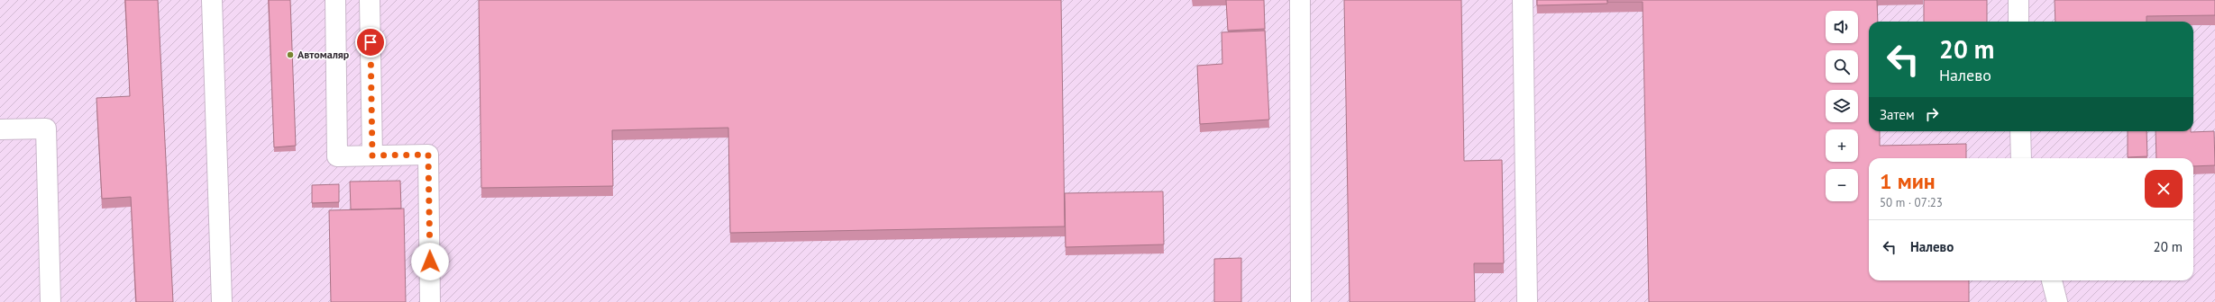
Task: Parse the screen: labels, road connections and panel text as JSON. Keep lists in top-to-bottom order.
{
  "places": ["Автомаляр"],
  "page": {
    "map_buttons": ["+", "−"],
    "turn": ["20 m", "Налево"],
    "then": "Затем",
    "heading": ["1 мин", "50 m · 07:23"],
    "list": [
      {
        "name": "Налево",
        "value": "20 m"
      }
    ]
  }
}
